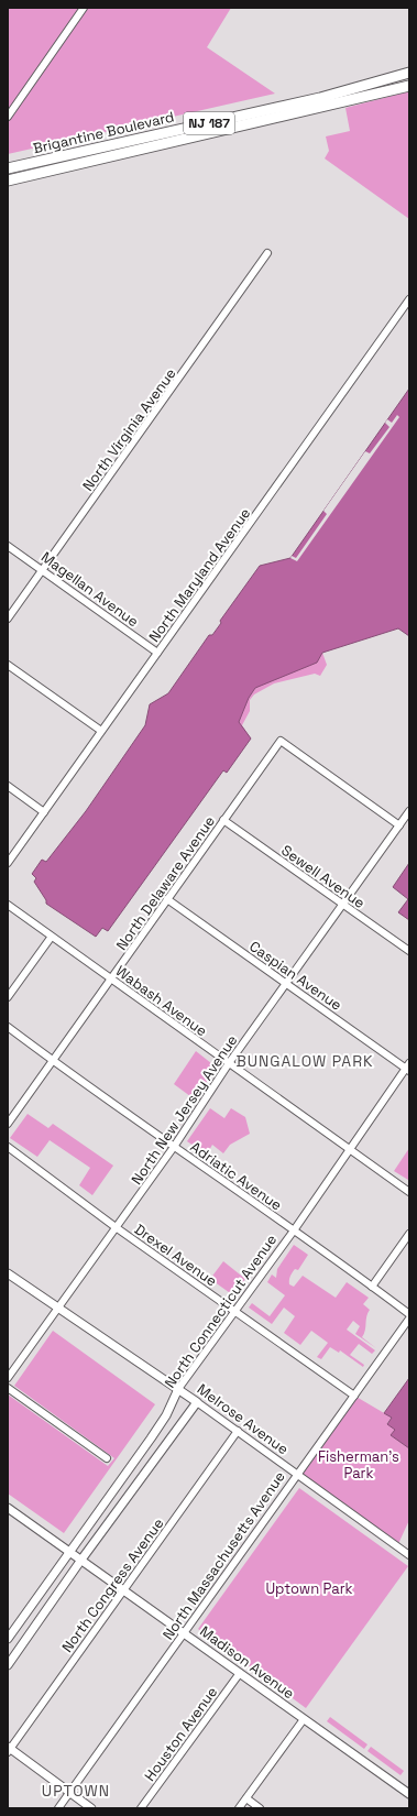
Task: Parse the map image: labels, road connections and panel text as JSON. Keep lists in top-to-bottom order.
{
  "streets": {
    "main road": ["NJ 187", "Brigantine Boulevard"],
    "street": [
      "North Virginia Avenue",
      "North Maryland Avenue",
      "Magellan Avenue",
      "Sewell Avenue",
      "North Delaware Avenue",
      "Caspian Avenue",
      "Wabash Avenue",
      "North New Jersey Avenue",
      "Adriatic Avenue",
      "Drexel Avenue",
      "North Connecticut Avenue",
      "Melrose Avenue",
      "North Massachusetts Avenue",
      "North Congress Avenue",
      "Madison Avenue",
      "Houston Avenue"
    ]
  },
  "crossings": [
    ["North Virginia Avenue", "Magellan Avenue"],
    ["North Maryland Avenue", "Magellan Avenue"],
    ["Sewell Avenue", "North Delaware Avenue"],
    ["Sewell Avenue", "North New Jersey Avenue"],
    ["North Delaware Avenue", "Caspian Avenue"],
    ["North Delaware Avenue", "Wabash Avenue"],
    ["North Delaware Avenue", "North New Jersey Avenue"],
    ["North Delaware Avenue", "Adriatic Avenue"],
    ["Caspian Avenue", "North New Jersey Avenue"],
    ["Caspian Avenue", "North Connecticut Avenue"],
    ["Wabash Avenue", "North New Jersey Avenue"],
    ["Wabash Avenue", "North Connecticut Avenue"],
    ["North New Jersey Avenue", "Adriatic Avenue"],
    ["North New Jersey Avenue", "Drexel Avenue"],
    ["North New Jersey Avenue", "Melrose Avenue"],
    ["Adriatic Avenue", "North Connecticut Avenue"],
    ["Drexel Avenue", "North Connecticut Avenue"],
    ["Drexel Avenue", "North Massachusetts Avenue"],
    ["North Connecticut Avenue", "Melrose Avenue"],
    ["North Connecticut Avenue", "Madison Avenue"],
    ["Melrose Avenue", "North Massachusetts Avenue"],
    ["Melrose Avenue", "North Congress Avenue"],
    ["North Massachusetts Avenue", "Madison Avenue"],
    ["North Congress Avenue", "Madison Avenue"],
    ["Madison Avenue", "Houston Avenue"]
  ],
  "districts": ["BUNGALOW PARK", "UPTOWN"],
  "parks": ["Fisherman's Park", "Uptown Park"]
}
